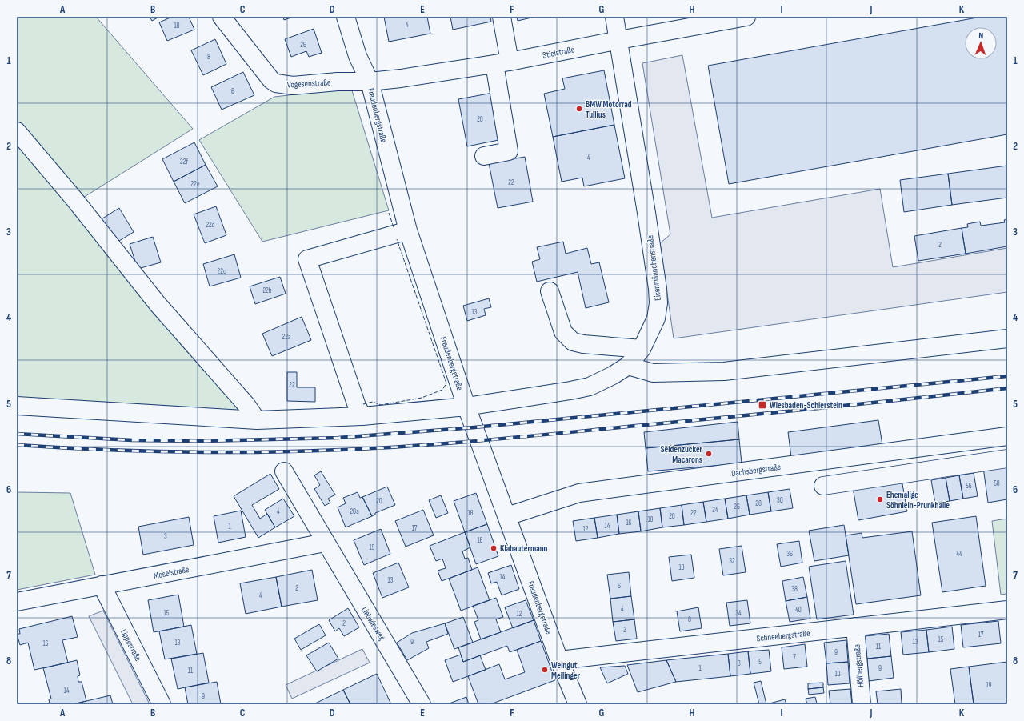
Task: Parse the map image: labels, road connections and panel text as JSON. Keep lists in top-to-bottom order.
{
  "streets": {
    "street": [
      "Stielstraße",
      "Vogesenstraße",
      "Freudenbergstraße",
      "Eisenmännchenstraße",
      "Dachsbergstraße",
      "Moselstraße",
      "Liebwiesweg",
      "Schneebergstraße",
      "Lippestraße",
      "Höllbergstraße"
    ]
  },
  "crossings": [
    ["Stielstraße", "Vogesenstraße"],
    ["Stielstraße", "Freudenbergstraße"],
    ["Stielstraße", "Eisenmännchenstraße"],
    ["Vogesenstraße", "Freudenbergstraße"],
    ["Freudenbergstraße", "Eisenmännchenstraße"],
    ["Freudenbergstraße", "Dachsbergstraße"],
    ["Freudenbergstraße", "Schneebergstraße"],
    ["Moselstraße", "Liebwiesweg"],
    ["Moselstraße", "Lippestraße"],
    ["Schneebergstraße", "Höllbergstraße"]
  ],
  "places": {
    "other": [
      "BMW Motorrad Tullius",
      "Seidenzucker Macarons",
      "Ehemalige Söhnlein-Prunkhalle",
      "Klabautermann",
      "Weingut Meilinger"
    ],
    "transit": ["Wiesbaden-Schierstein"]
  },
  "house_numbers": [
    "4",
    "10",
    "26",
    "8",
    "6",
    "20",
    "4",
    "22f",
    "22",
    "22e",
    "22d",
    "2",
    "22c",
    "22b",
    "13",
    "22a",
    "22",
    "58",
    "56",
    "30",
    "20",
    "28",
    "26",
    "24",
    "4",
    "20a",
    "18",
    "22",
    "20",
    "18",
    "16",
    "14",
    "1",
    "17",
    "12",
    "3",
    "16",
    "15",
    "36",
    "44",
    "32",
    "10",
    "14",
    "13",
    "6",
    "2",
    "38",
    "4",
    "4",
    "40",
    "15",
    "34",
    "12",
    "8",
    "2",
    "2",
    "17",
    "15",
    "9",
    "13",
    "13",
    "16",
    "11",
    "9",
    "7",
    "5",
    "3",
    "1",
    "9",
    "11",
    "10",
    "19",
    "14",
    "9"
  ],
  "north": "top",
  "grid": {
    "columns": [
      "A",
      "B",
      "C",
      "D",
      "E",
      "F",
      "G",
      "H",
      "I",
      "J",
      "K"
    ],
    "rows": [
      "1",
      "2",
      "3",
      "4",
      "5",
      "6",
      "7",
      "8"
    ]
  }
}
